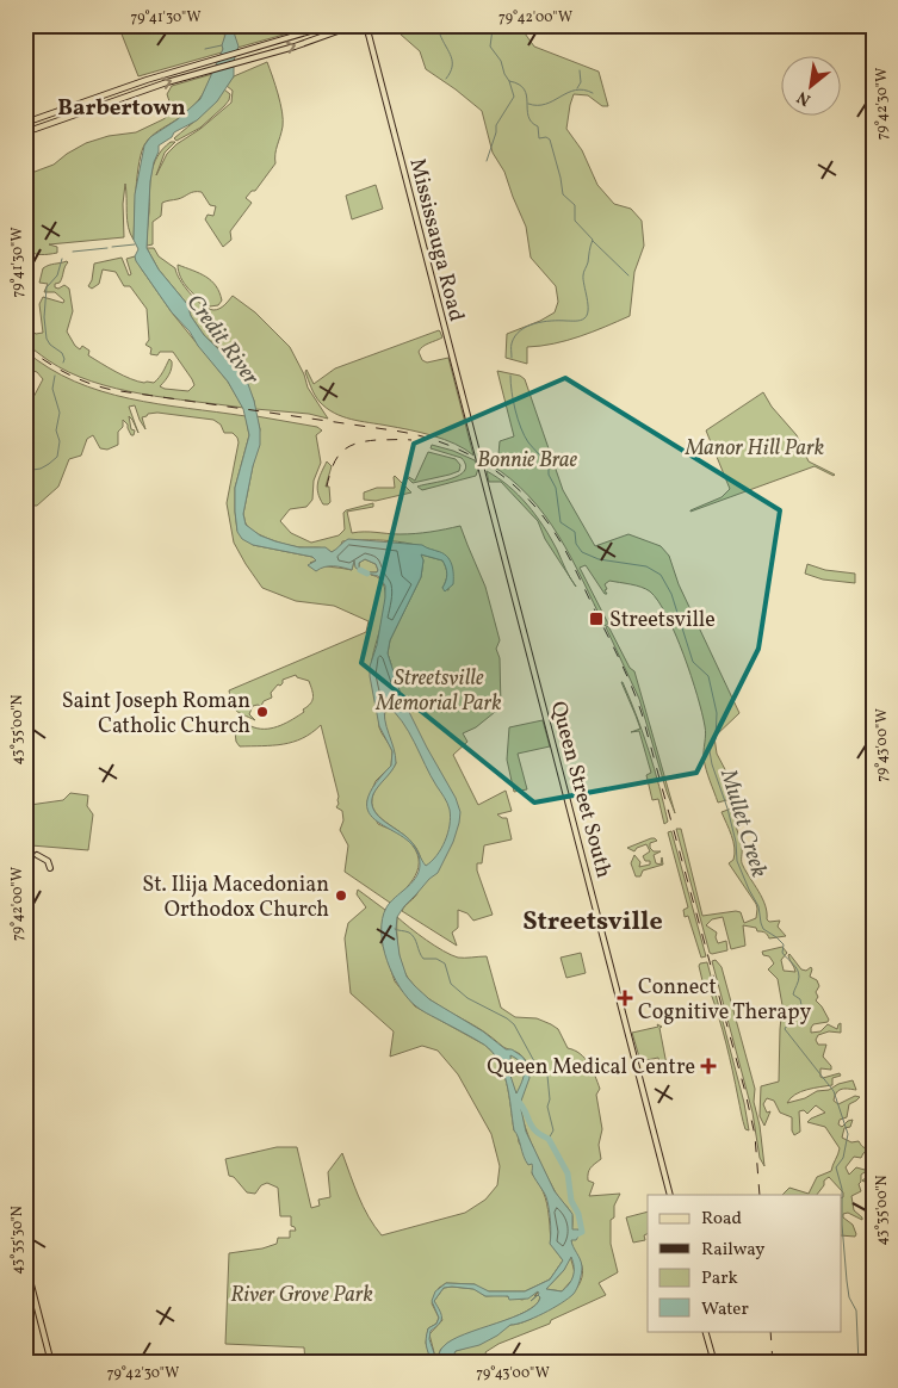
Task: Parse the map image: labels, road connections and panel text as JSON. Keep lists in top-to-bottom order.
{
  "streets": {
    "main road": ["Mississauga Road", "Queen Street South"]
  },
  "crossings": [
    ["Mississauga Road", "Queen Street South"]
  ],
  "districts": ["Barbertown", "Streetsville"],
  "water": ["Credit River", "Mullet Creek"],
  "parks": [
    "Manor Hill Park",
    "Bonnie Brae",
    "Streetsville Memorial Park",
    "River Grove Park"
  ],
  "places": {
    "transit": ["Streetsville"],
    "other": ["Saint Joseph Roman Catholic Church", "St. Ilija Macedonian Orthodox Church"],
    "health": ["Connect Cognitive Therapy", "Queen Medical Centre"]
  },
  "legend": [
    "Road",
    "Railway",
    "Park",
    "Water"
  ],
  "north": "bottom left",
  "coordinates": [
    "79°41'30\"W",
    "79°42'00\"W",
    "79°42'30\"W",
    "43°35'00\"N",
    "79°43'00\"W",
    "43°35'30\"N"
  ]
}
